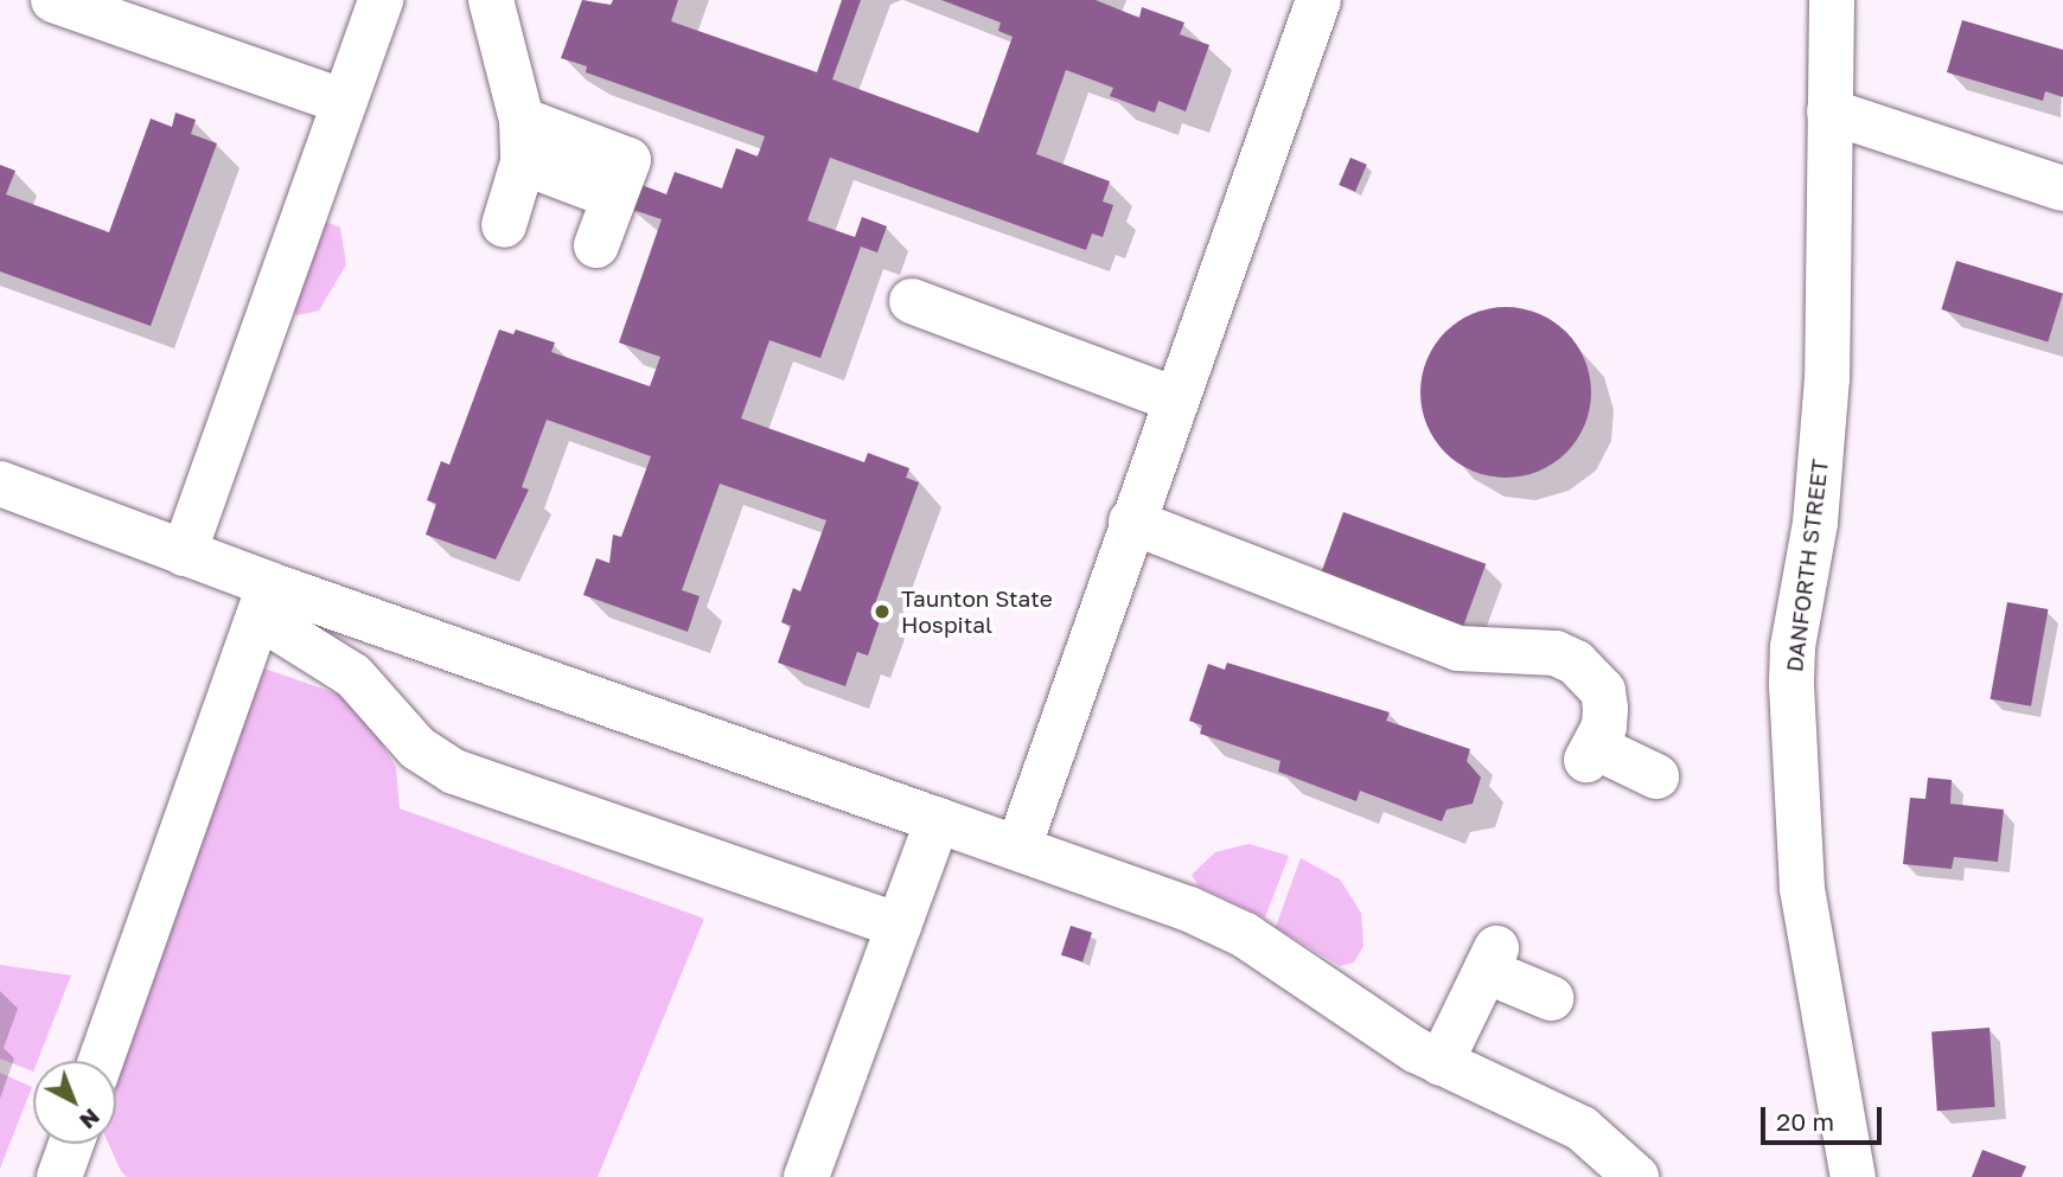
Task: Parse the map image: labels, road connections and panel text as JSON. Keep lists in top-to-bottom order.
{
  "streets": {
    "street": ["DANFORTH STREET"]
  },
  "places": ["Taunton State Hospital"],
  "scale_bar": "20 m",
  "north": "bottom right"
}
